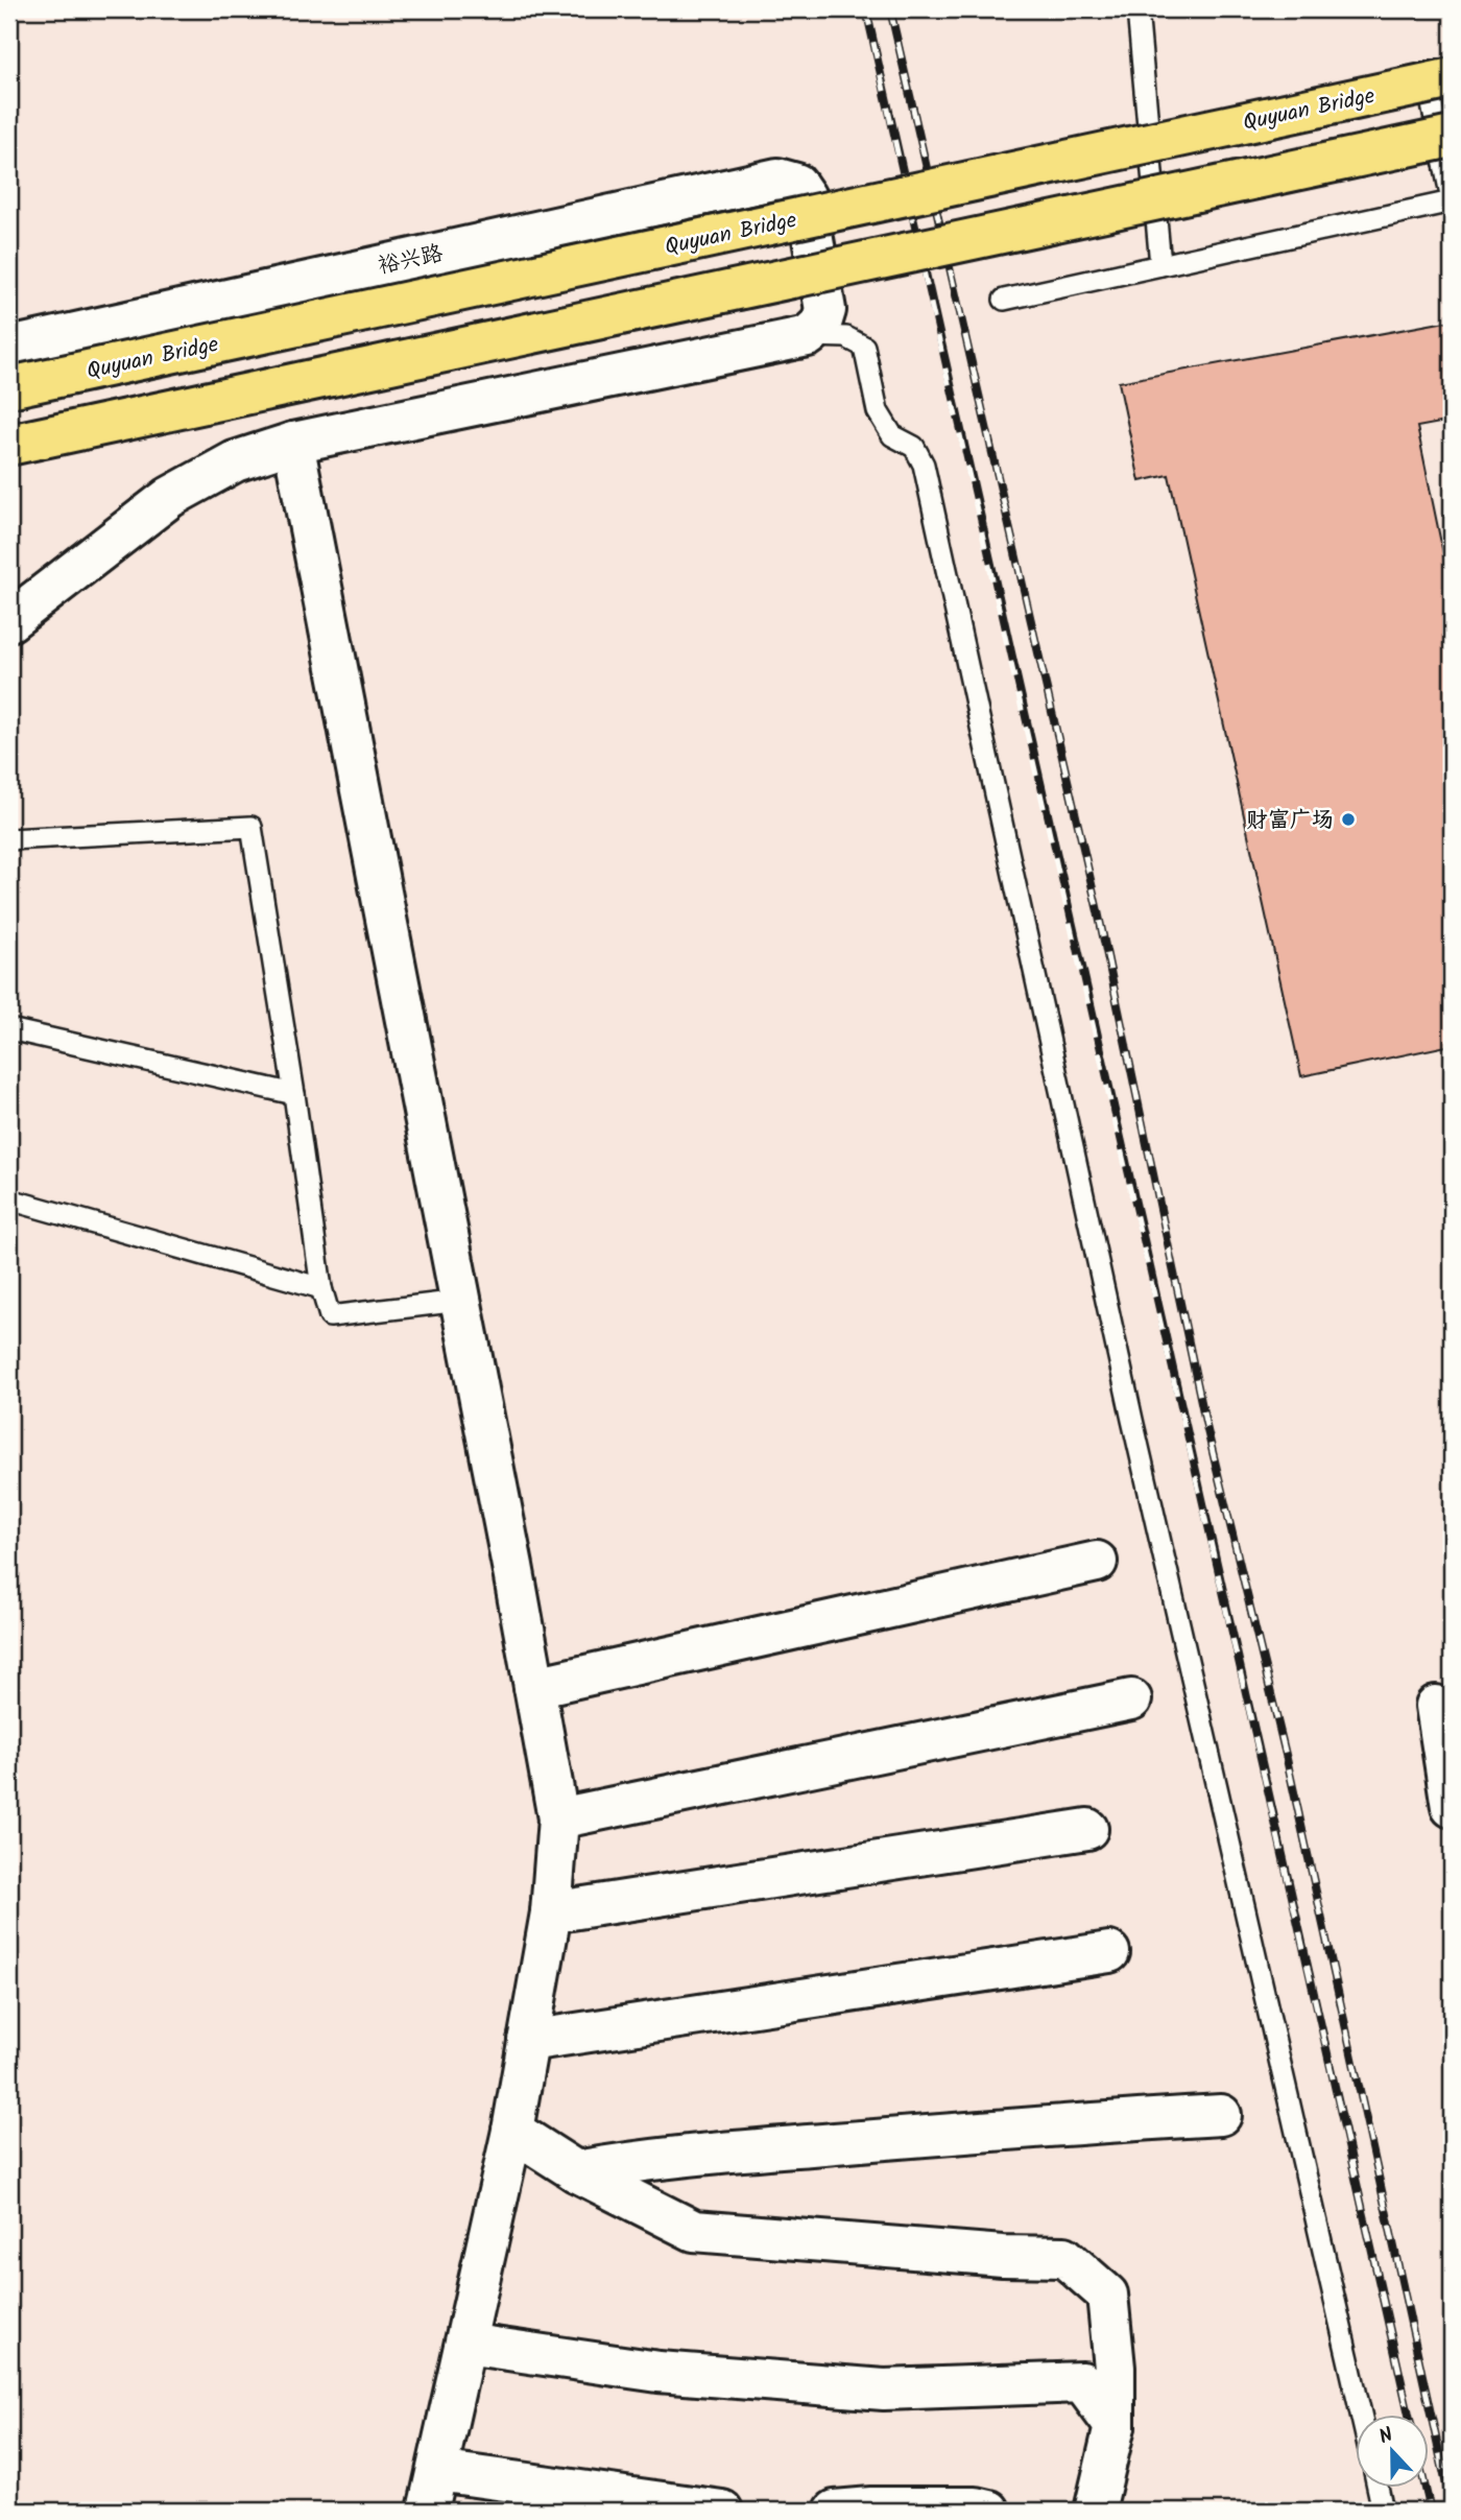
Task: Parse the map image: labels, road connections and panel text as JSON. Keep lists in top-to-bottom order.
{
  "streets": {
    "main road": ["Quyuan Bridge"],
    "street": ["裕兴路"]
  },
  "places": ["财富广场"],
  "north": "top"
}
